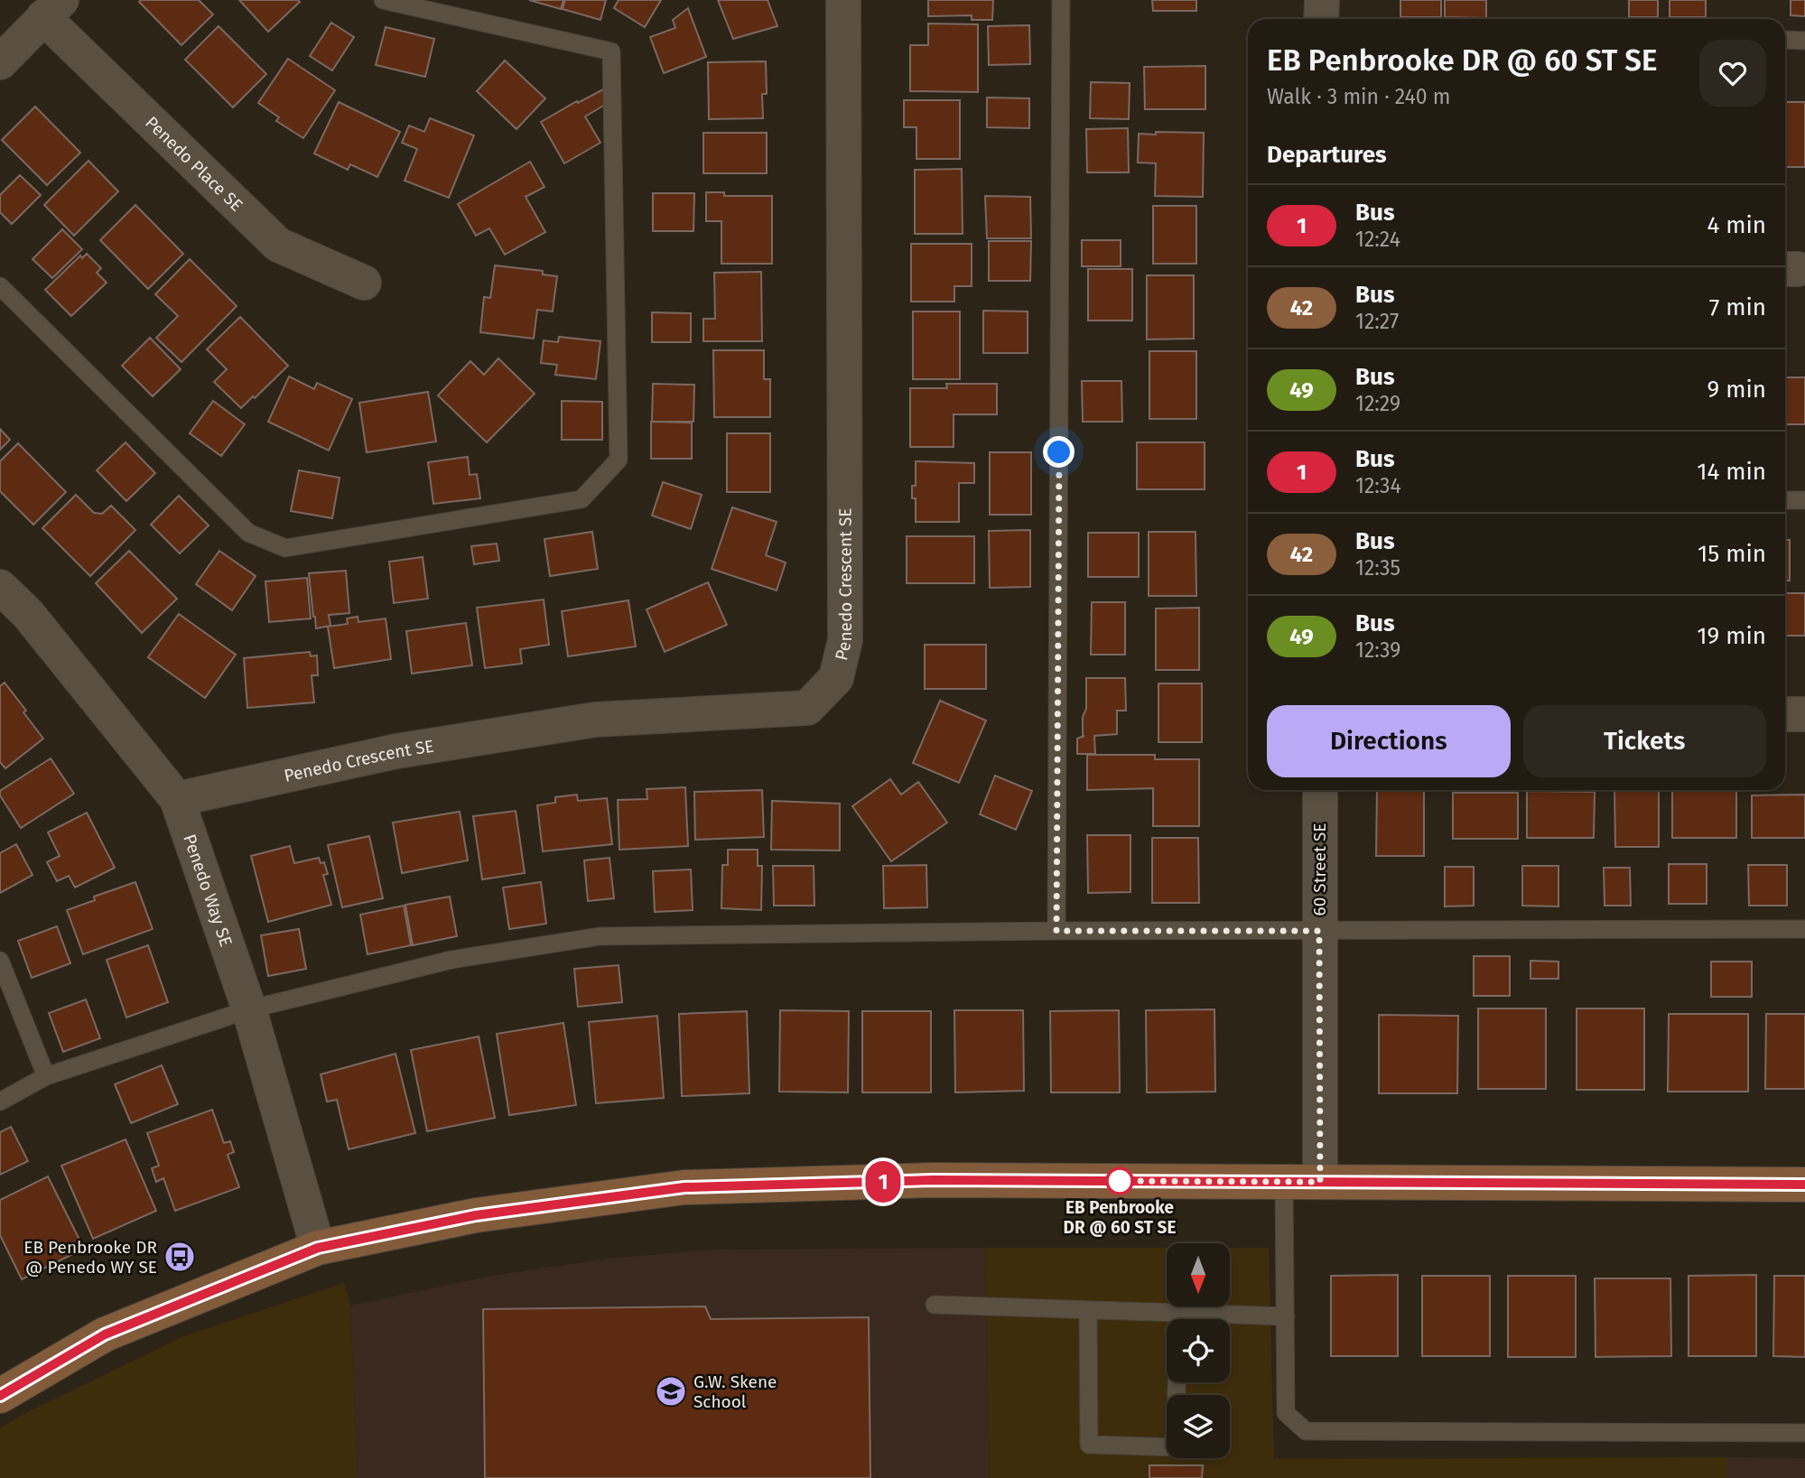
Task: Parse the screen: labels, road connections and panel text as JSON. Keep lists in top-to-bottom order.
{
  "streets": {
    "street": [
      "Penedo Place SE",
      "Penedo Crescent SE",
      "60 Street SE",
      "Penedo Way SE"
    ]
  },
  "crossings": [
    ["Penedo Crescent SE", "Penedo Way SE"]
  ],
  "places": {
    "other": ["EB Penbrooke DR @ 60 ST SE"],
    "bus stop": ["EB Penbrooke DR @ Penedo WY SE"],
    "school or university": ["G.W. Skene School"]
  },
  "lines": ["bus line 1"],
  "north": "bottom",
  "page": {
    "on_map": "1",
    "heading": [
      ["EB Penbrooke DR @ 60 ST SE", "Walk · 3 min · 240 m"],
      "Departures"
    ],
    "list": [
      {
        "mark": "1",
        "name": "Bus",
        "note": "12:24",
        "value": "4 min"
      },
      {
        "mark": "42",
        "name": "Bus",
        "note": "12:27",
        "value": "7 min"
      },
      {
        "mark": "49",
        "name": "Bus",
        "note": "12:29",
        "value": "9 min"
      },
      {
        "mark": "1",
        "name": "Bus",
        "note": "12:34",
        "value": "14 min"
      },
      {
        "mark": "42",
        "name": "Bus",
        "note": "12:35",
        "value": "15 min"
      },
      {
        "mark": "49",
        "name": "Bus",
        "note": "12:39",
        "value": "19 min"
      }
    ],
    "buttons": ["Directions", "Tickets"]
  }
}
